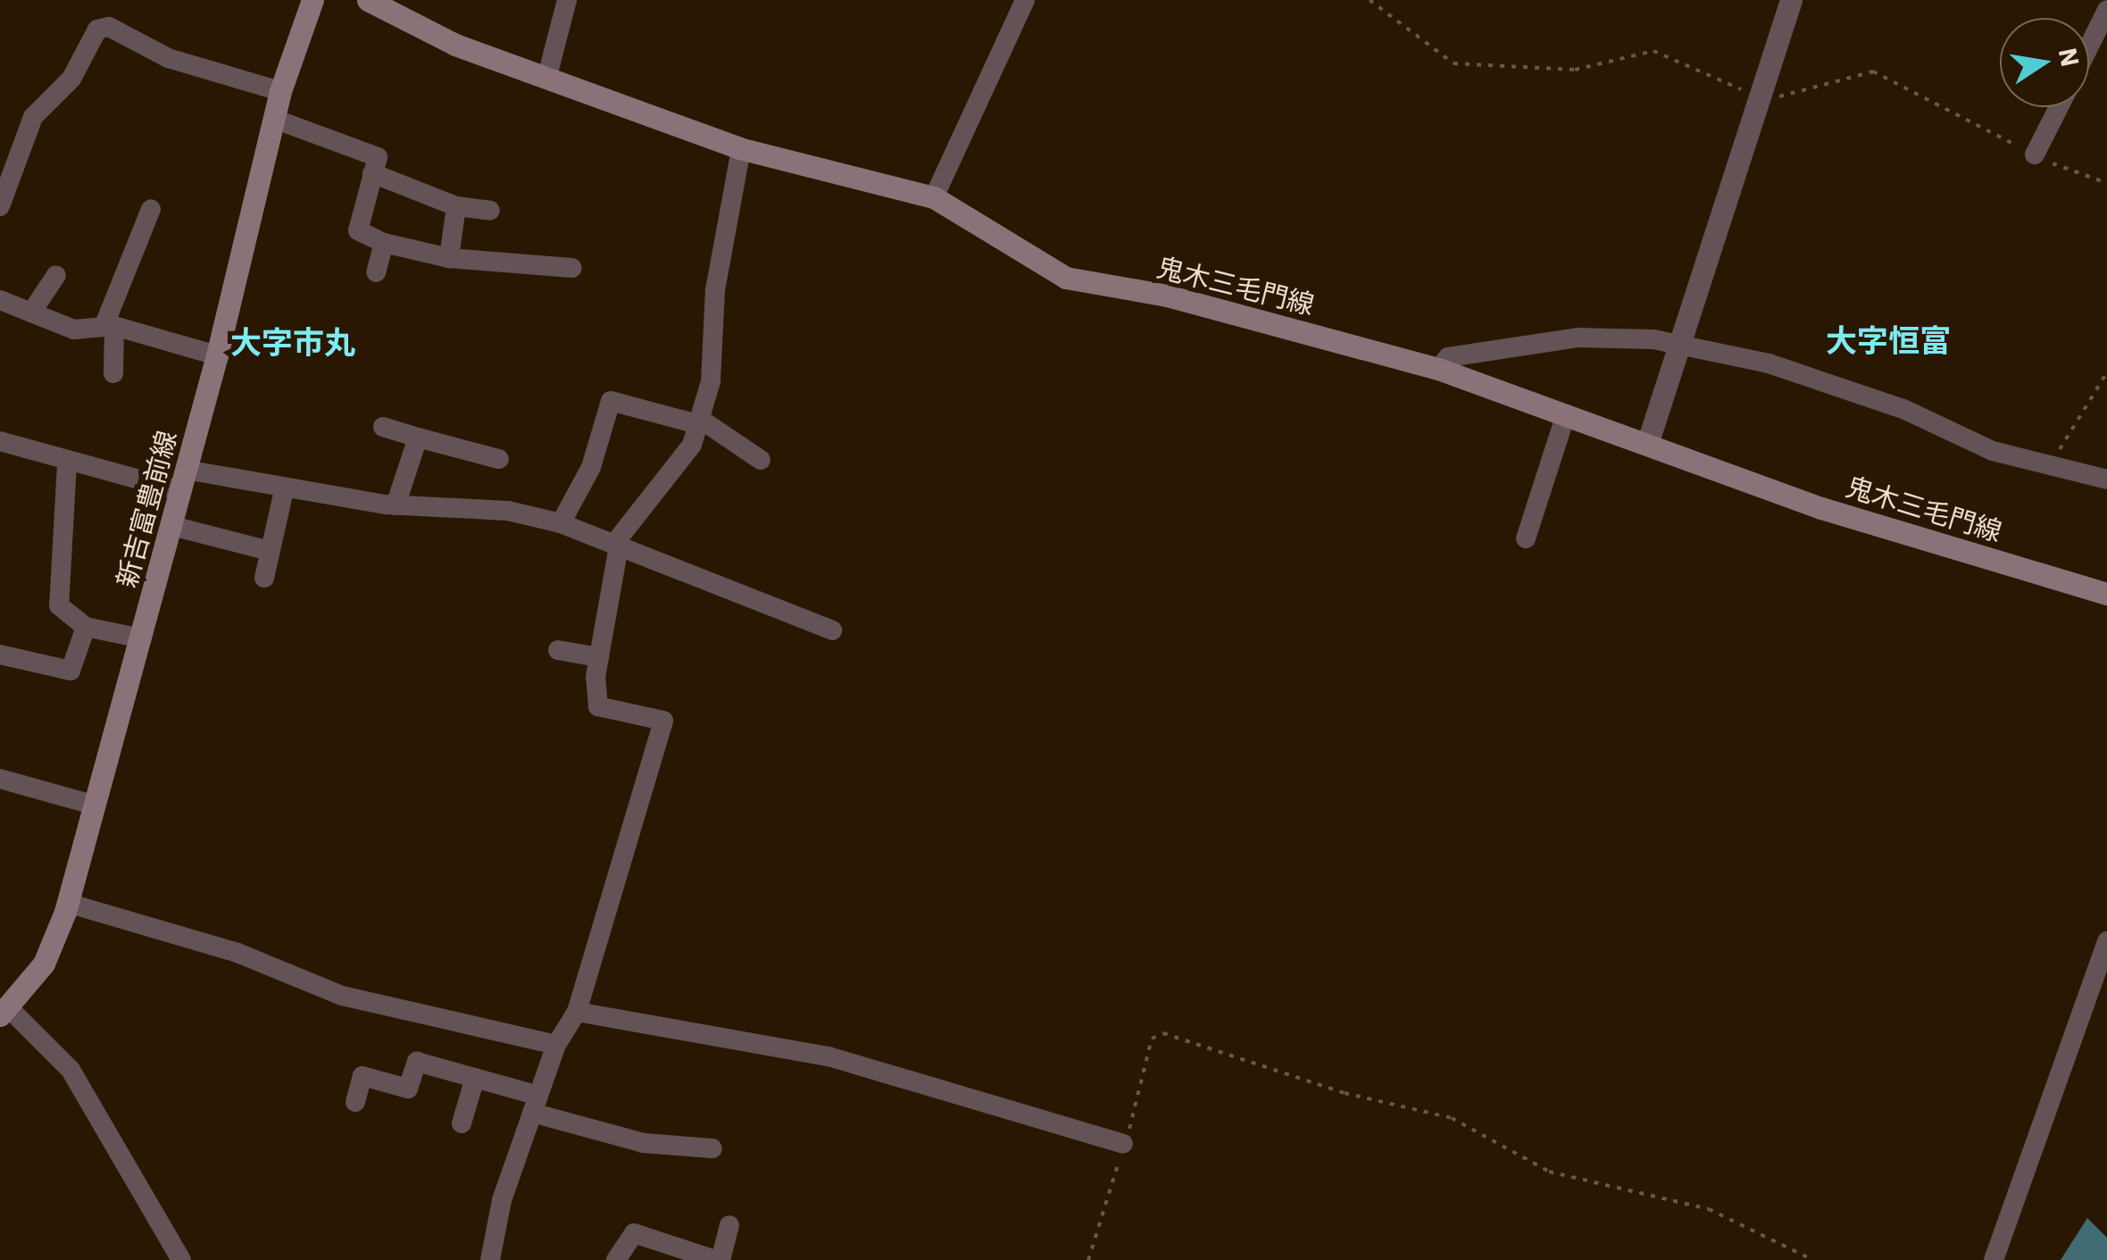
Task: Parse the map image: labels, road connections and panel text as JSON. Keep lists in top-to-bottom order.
{
  "streets": {
    "main road": ["鬼木三毛門線", "新吉富豊前線"]
  },
  "districts": ["大字恒富", "大字市丸"],
  "north": "right"
}
